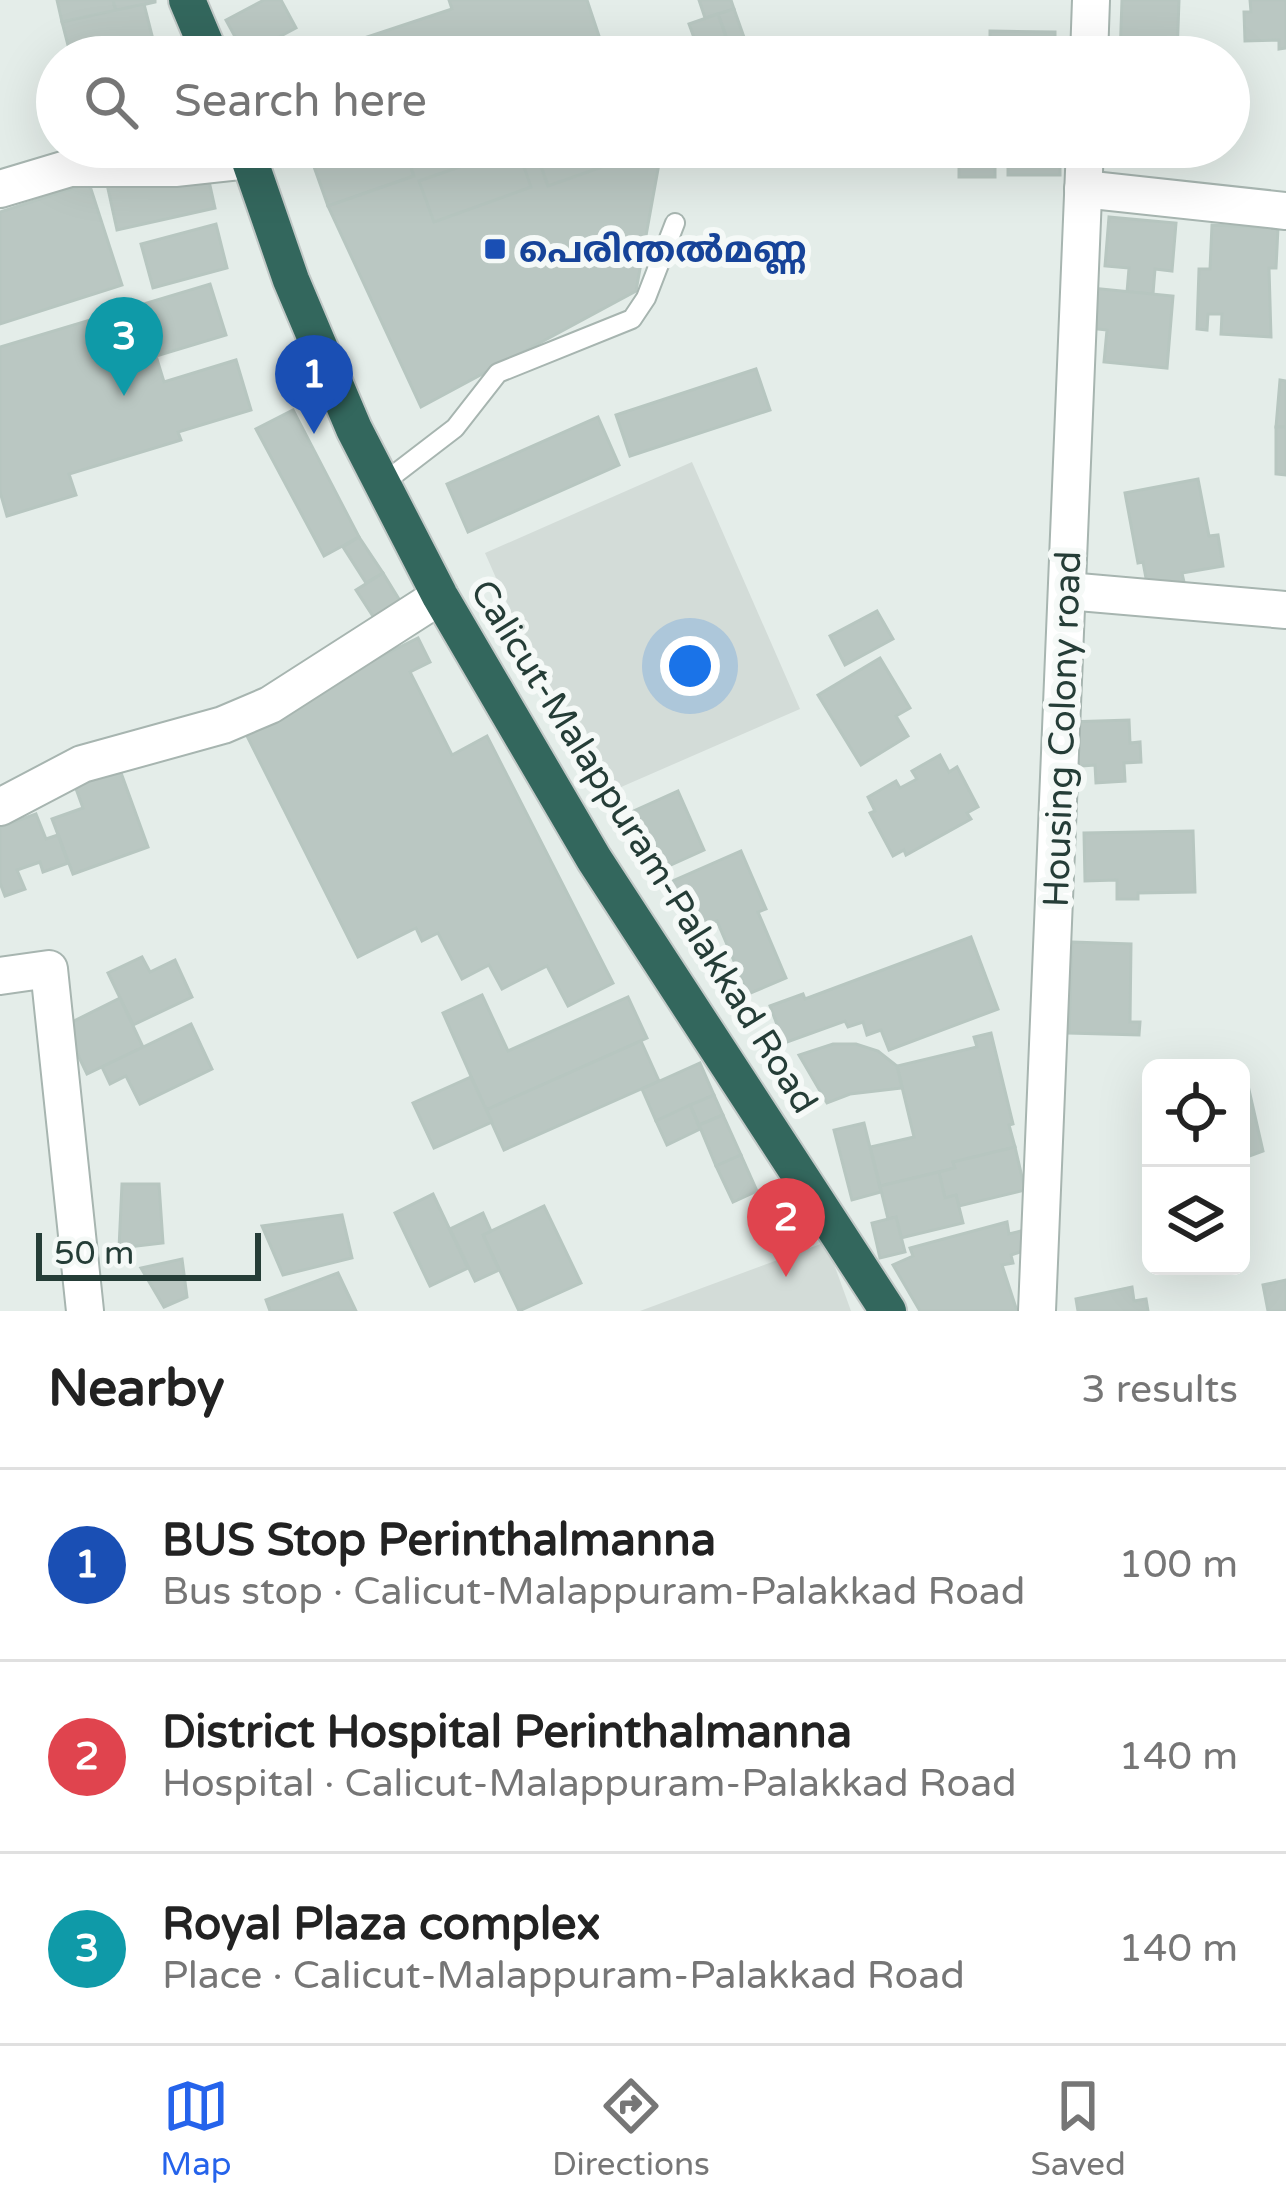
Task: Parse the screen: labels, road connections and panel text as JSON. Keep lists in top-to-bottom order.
{
  "streets": {
    "highway": ["Calicut-Malappuram-Palakkad Road"],
    "street": ["Housing Colony road"]
  },
  "places": {
    "transit": ["പെരിന്തൽമണ്ണ"]
  },
  "scale_bar": "50 m",
  "page": {
    "search": "Search here",
    "pins": ["3", "1", "2"],
    "scale": "50 m",
    "heading": ["Nearby", "3 results"],
    "list": [
      {
        "mark": "1",
        "name": "BUS Stop Perinthalmanna",
        "note": "Bus stop · Calicut-Malappuram-Palakkad Road",
        "value": "100 m"
      },
      {
        "mark": "2",
        "name": "District Hospital Perinthalmanna",
        "note": "Hospital · Calicut-Malappuram-Palakkad Road",
        "value": "140 m"
      },
      {
        "mark": "3",
        "name": "Royal Plaza complex",
        "note": "Place · Calicut-Malappuram-Palakkad Road",
        "value": "140 m"
      }
    ],
    "nav": ["Map", "Directions", "Saved"]
  }
}
